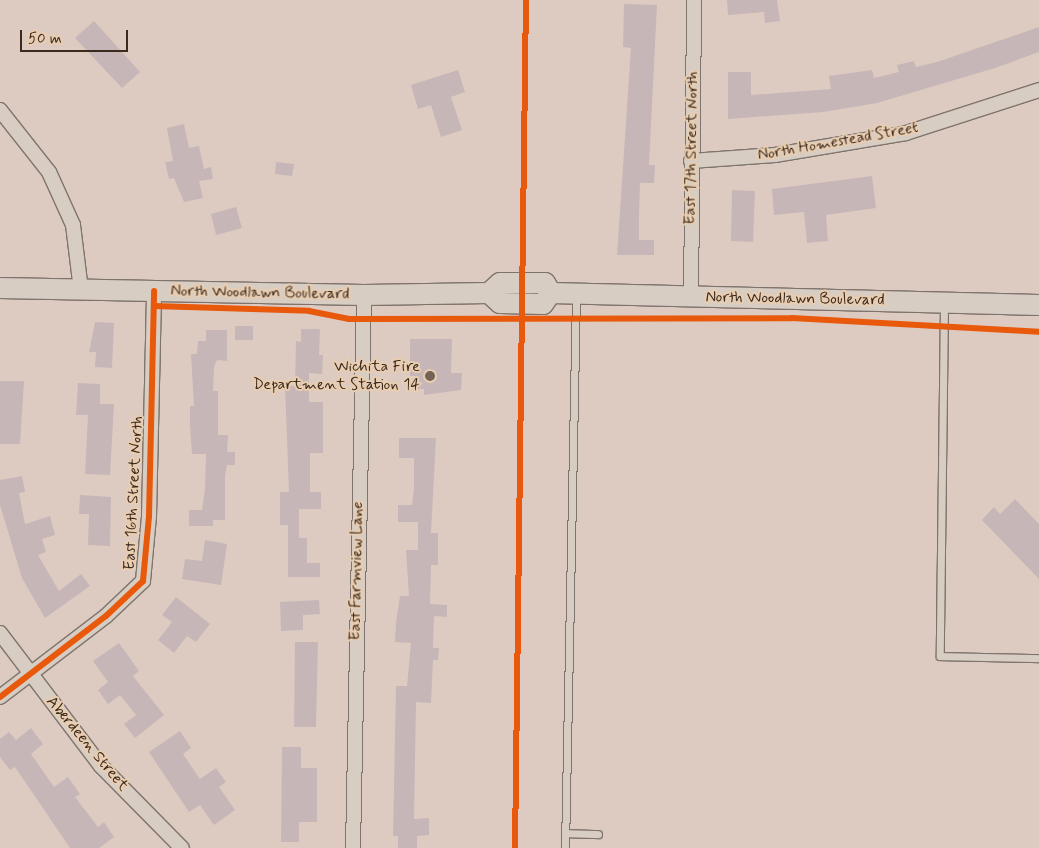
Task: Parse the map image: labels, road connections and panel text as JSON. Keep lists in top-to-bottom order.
{
  "streets": {
    "main road": ["North Woodlawn Boulevard"],
    "street": [
      "North Homestead Street",
      "East 17th Street North",
      "East 16th Street North",
      "East Farmview Lane",
      "Aberdeen Street"
    ]
  },
  "crossings": [
    ["North Homestead Street", "East 17th Street North"],
    ["East 17th Street North", "North Woodlawn Boulevard"],
    ["North Woodlawn Boulevard", "East 16th Street North"],
    ["North Woodlawn Boulevard", "East Farmview Lane"],
    ["East 16th Street North", "Aberdeen Street"]
  ],
  "places": ["Wichita Fire Department Station 14"],
  "scale_bar": "50 m"
}
